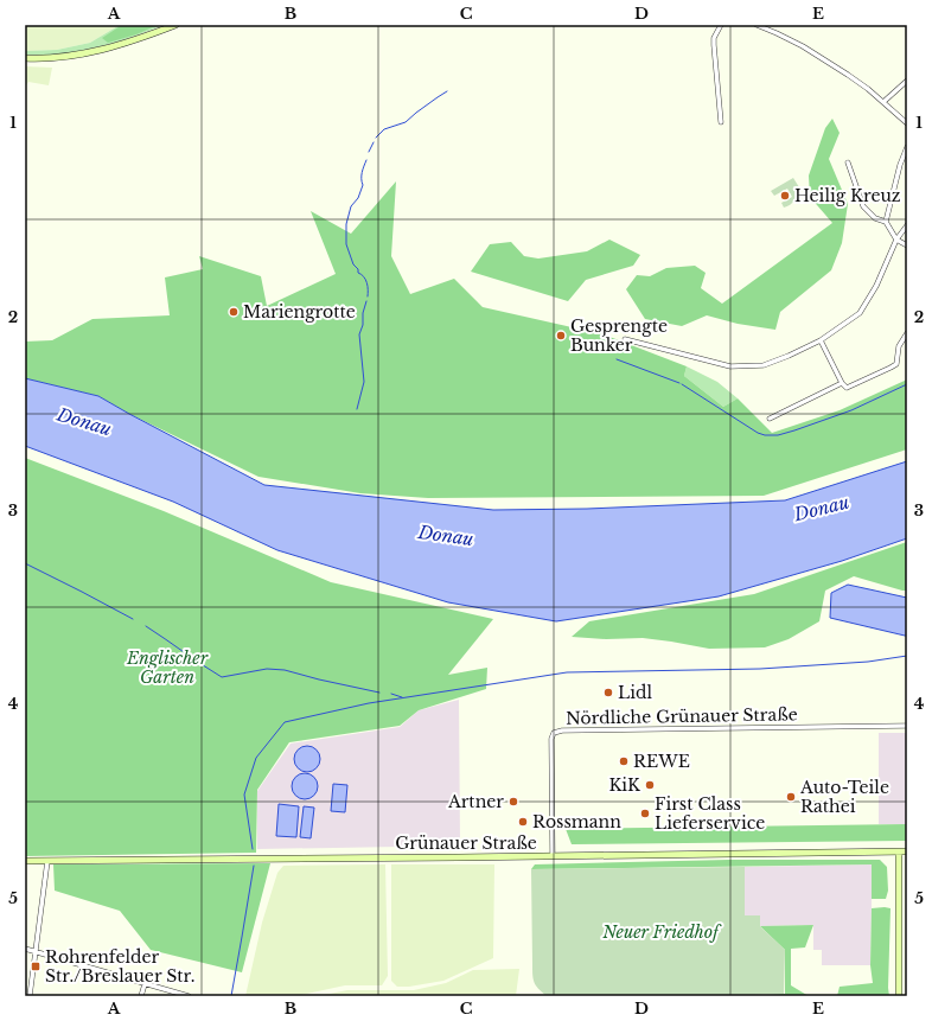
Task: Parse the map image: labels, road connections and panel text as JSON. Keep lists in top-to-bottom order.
{
  "streets": {
    "street": ["Nördliche Grünauer Straße", "Grünauer Straße"]
  },
  "crossings": [
    ["Nördliche Grünauer Straße", "Grünauer Straße"]
  ],
  "water": ["Donau"],
  "parks": ["Englischer Garten", "Neuer Friedhof"],
  "places": {
    "other": [
      "Heilig Kreuz",
      "Mariengrotte",
      "Gesprengte Bunker",
      "Lidl",
      "REWE",
      "KiK",
      "Auto-Teile Rathei",
      "Artner",
      "First Class Lieferservice",
      "Rossmann"
    ],
    "transit": ["Rohrenfelder Str./Breslauer Str."]
  },
  "grid": {
    "columns": [
      "A",
      "B",
      "C",
      "D",
      "E"
    ],
    "rows": [
      "1",
      "2",
      "3",
      "4",
      "5"
    ]
  }
}
